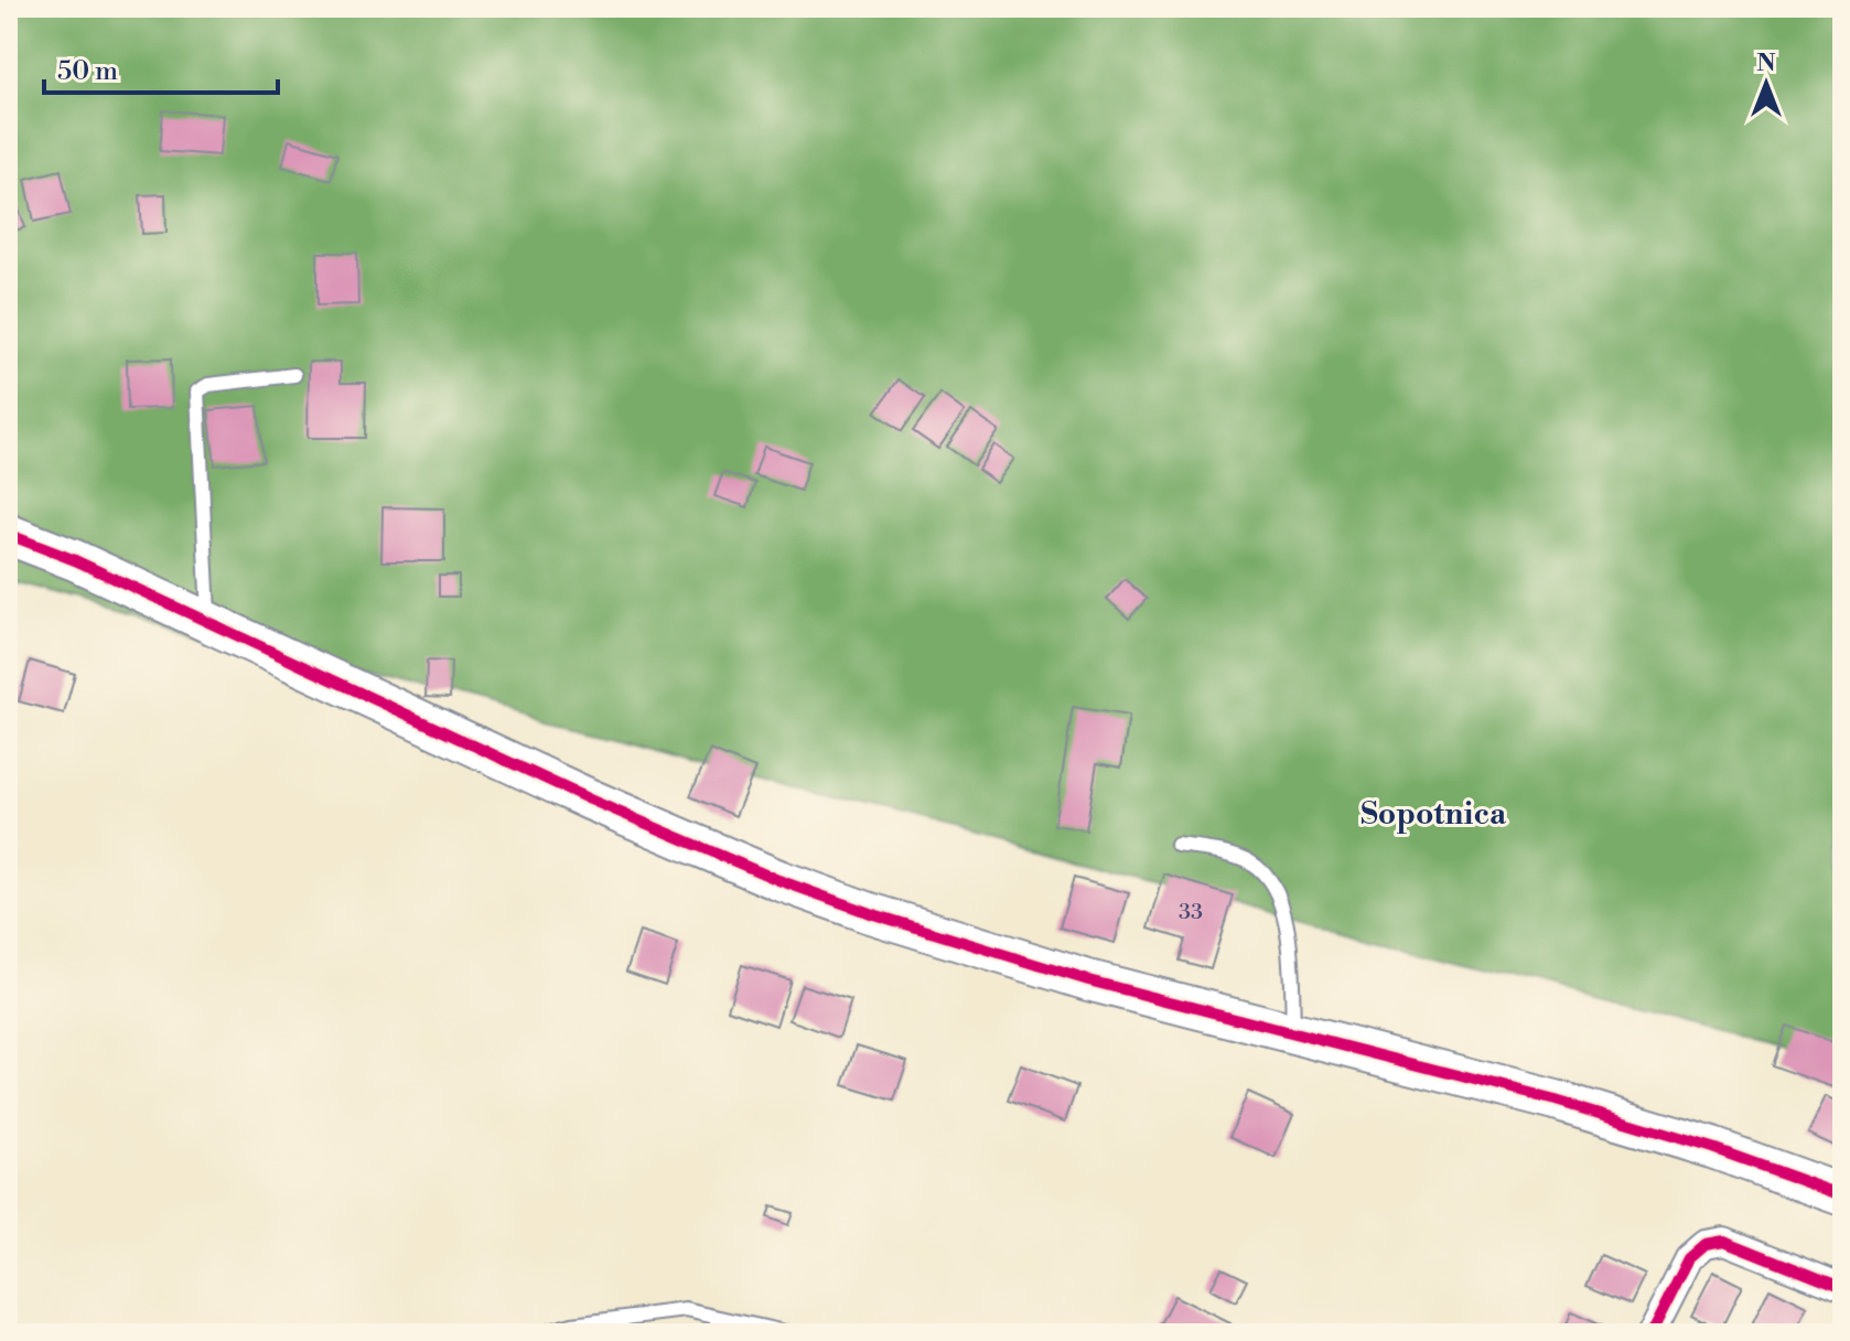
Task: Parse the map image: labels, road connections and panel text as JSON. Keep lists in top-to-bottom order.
{
  "districts": ["Sopotnica"],
  "house_numbers": ["33"],
  "scale_bar": "50 m",
  "north": "top"
}
